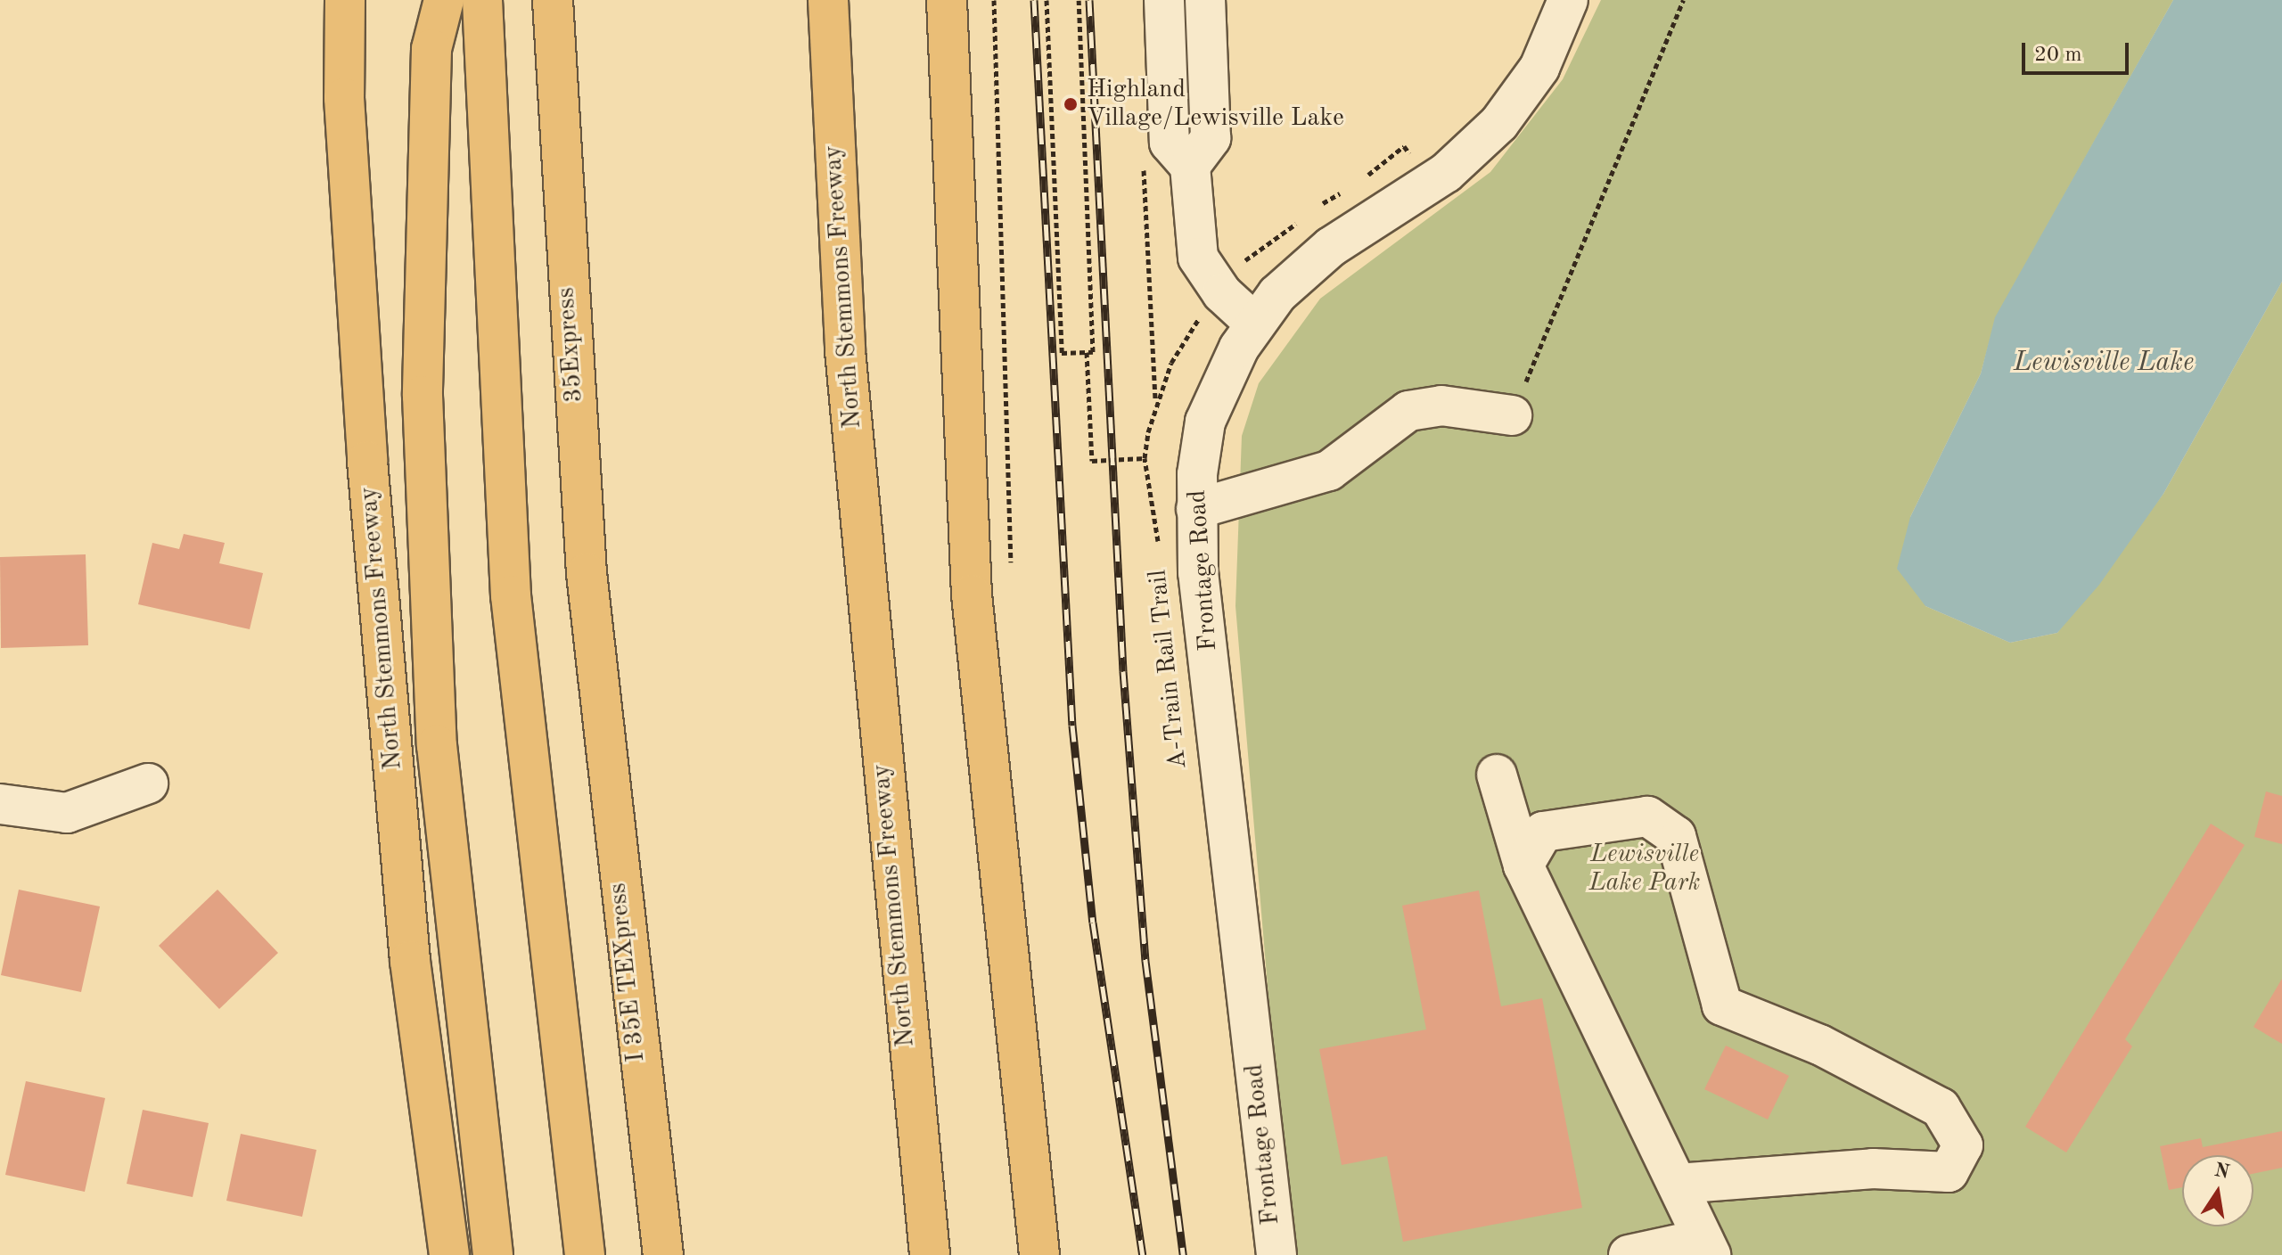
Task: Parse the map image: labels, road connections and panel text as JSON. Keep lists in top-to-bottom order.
{
  "streets": {
    "main road": ["North Stemmons Freeway", "35Express", "I 35E TEXpress"],
    "street": ["Frontage Road"],
    "path": ["A-Train Rail Trail"]
  },
  "crossings": [
    ["35Express", "I 35E TEXpress"]
  ],
  "water": ["Lewisville Lake"],
  "parks": ["Lewisville Lake Park"],
  "places": ["Highland Village/Lewisville Lake"],
  "scale_bar": "20 m",
  "north": "top"
}
